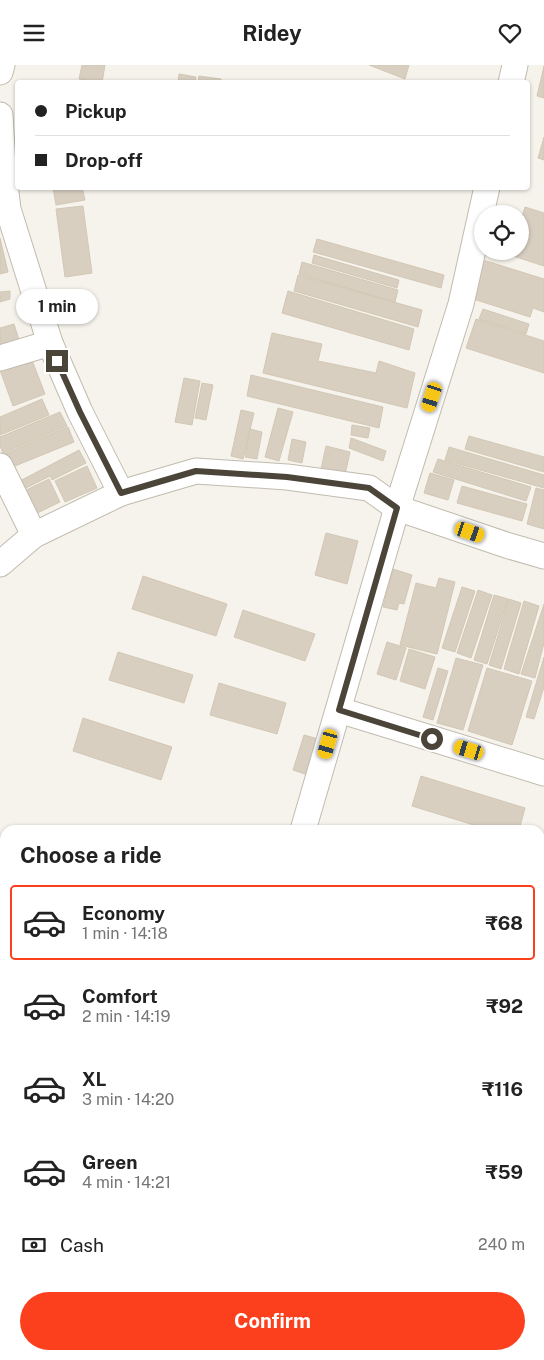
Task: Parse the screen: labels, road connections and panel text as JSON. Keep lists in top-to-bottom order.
{
  "page": {
    "header": "Ridey",
    "banner": ["Pickup", "Drop-off"],
    "bubble": "1 min",
    "heading": "Choose a ride",
    "list": [
      {
        "name": "Economy",
        "note": "1 min · 14:18",
        "value": "₹68"
      },
      {
        "name": "Comfort",
        "note": "2 min · 14:19",
        "value": "₹92"
      },
      {
        "name": "XL",
        "note": "3 min · 14:20",
        "value": "₹116"
      },
      {
        "name": "Green",
        "note": "4 min · 14:21",
        "value": "₹59"
      }
    ],
    "pay": ["Cash", "240 m"],
    "buttons": "Confirm"
  }
}
